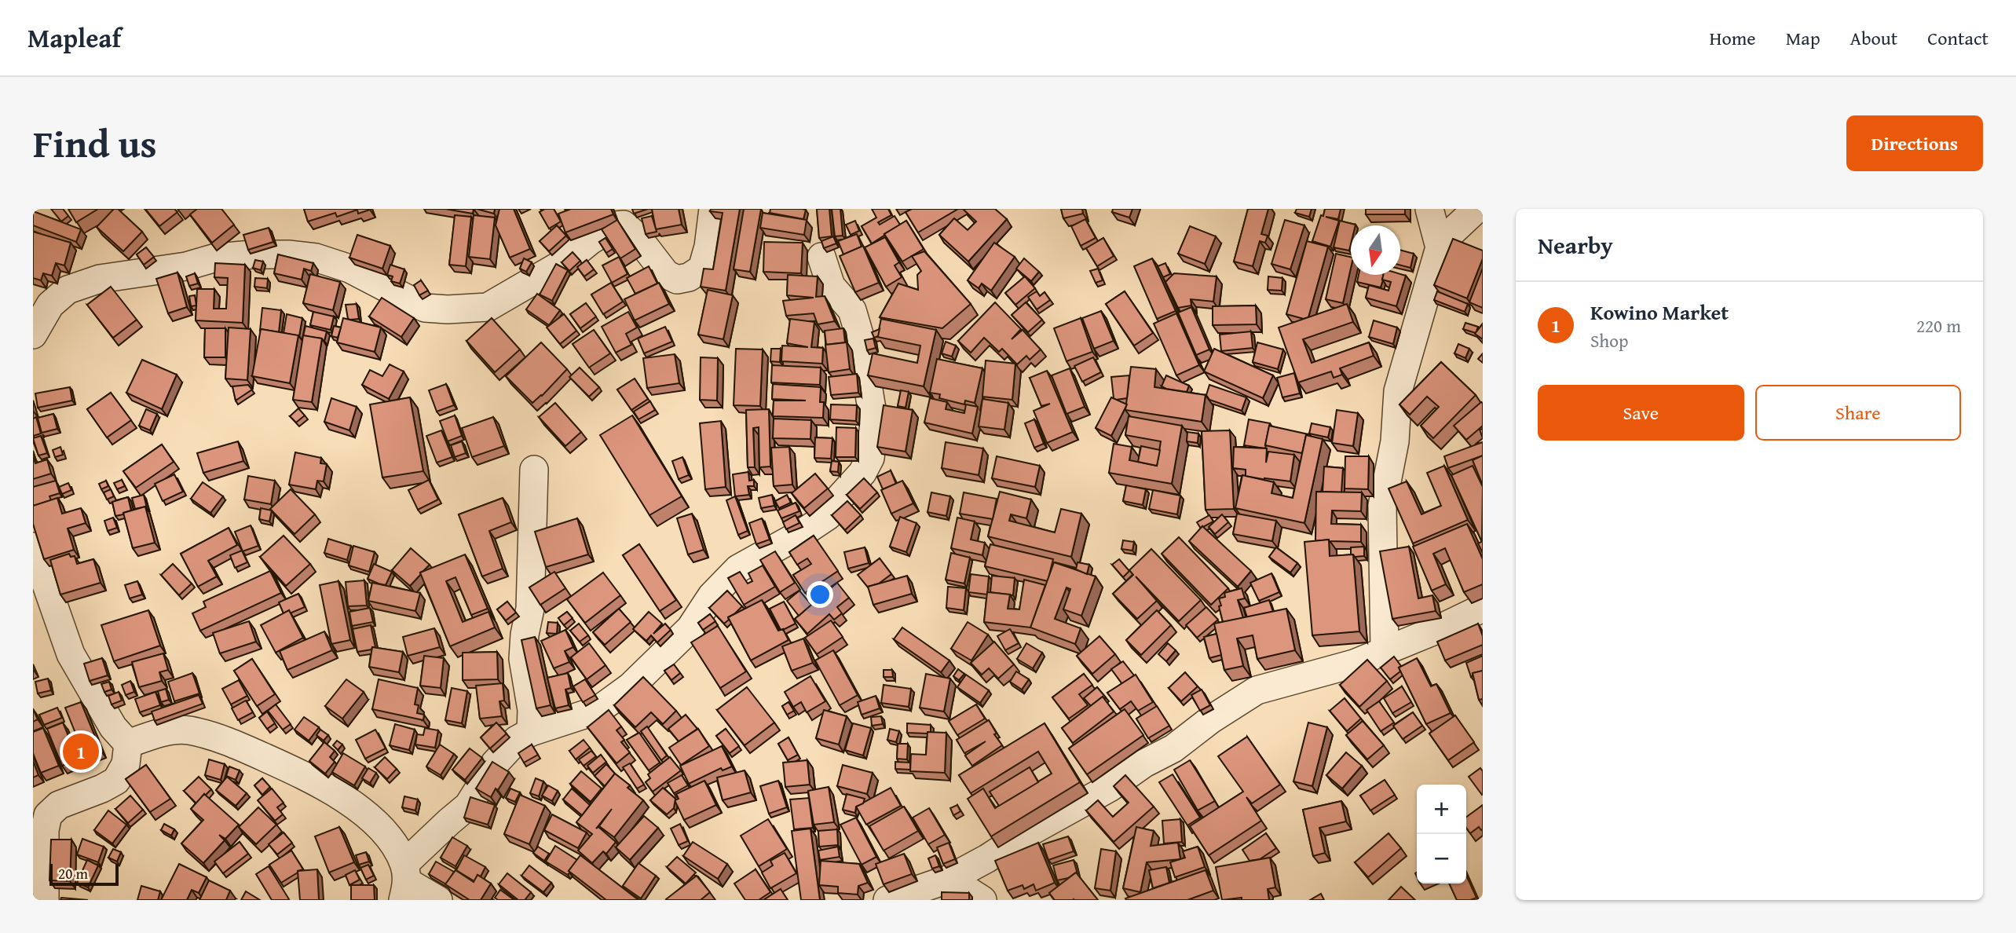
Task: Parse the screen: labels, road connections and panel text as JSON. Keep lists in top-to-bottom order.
{
  "scale_bar": "20 m",
  "north": "bottom",
  "page": {
    "header": "Mapleaf",
    "nav": [
      "Home",
      "Map",
      "About",
      "Contact"
    ],
    "title": "Find us",
    "buttons": [
      "Directions",
      ["Save", "Share"]
    ],
    "heading": "Nearby",
    "list": [
      {
        "mark": "1",
        "name": "Kowino Market",
        "note": "Shop",
        "value": "220 m"
      }
    ],
    "pins": "1",
    "map_buttons": ["+", "−"],
    "scale": "20 m"
  }
}
